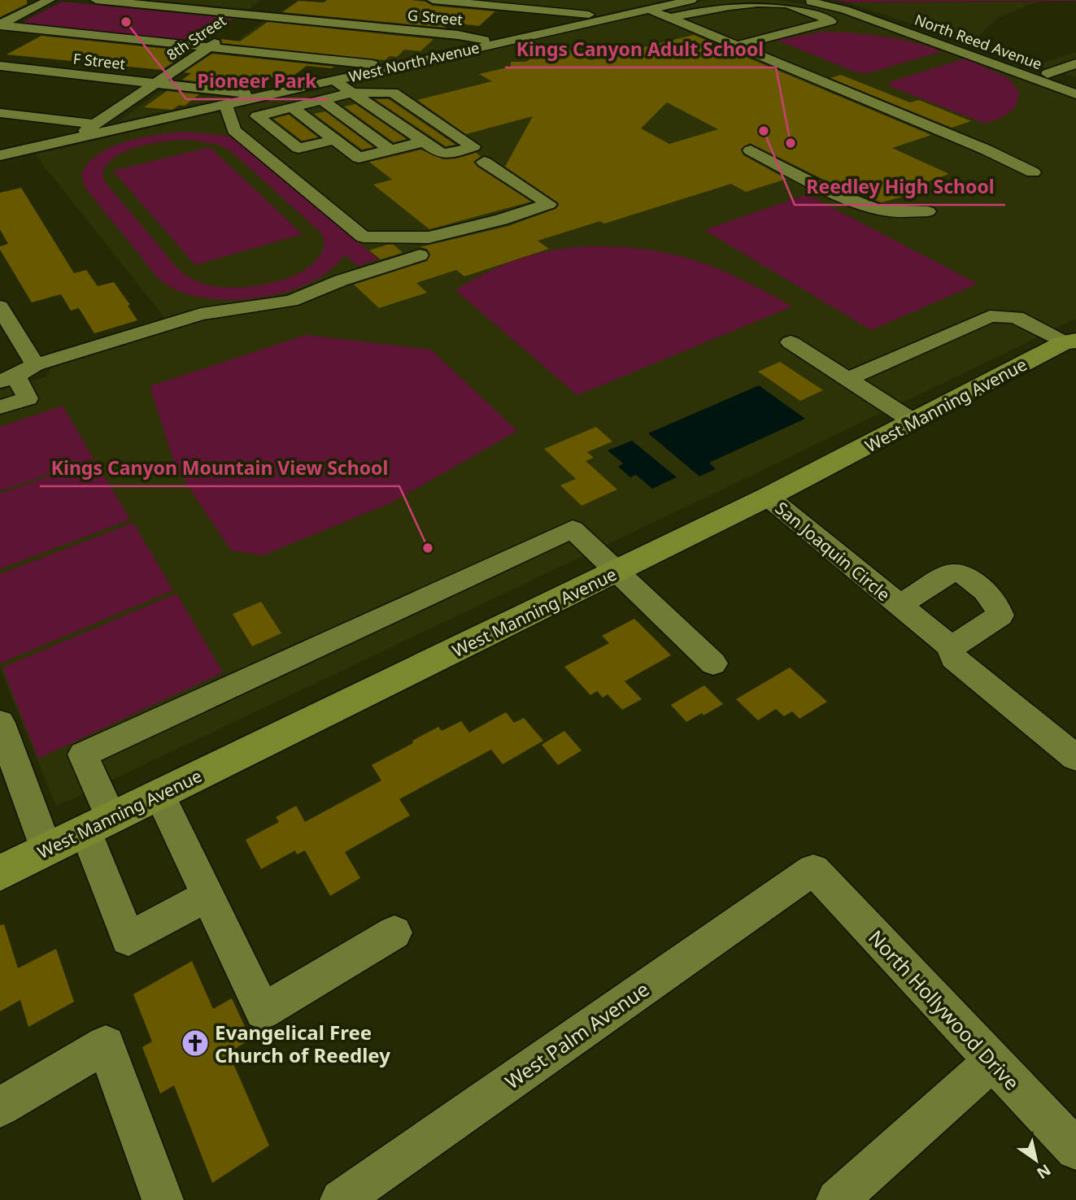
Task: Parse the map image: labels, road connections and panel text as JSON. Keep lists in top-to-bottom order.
{
  "streets": {
    "main road": ["West Manning Avenue"],
    "street": [
      "G Street",
      "8th Street",
      "North Reed Avenue",
      "F Street",
      "West North Avenue",
      "San Joaquin Circle",
      "North Hollywood Drive",
      "West Palm Avenue"
    ]
  },
  "crossings": [
    ["G Street", "8th Street"],
    ["G Street", "West North Avenue"],
    ["8th Street", "F Street"],
    ["8th Street", "West North Avenue"],
    ["F Street", "West North Avenue"],
    ["West Manning Avenue", "San Joaquin Circle"],
    ["North Hollywood Drive", "West Palm Avenue"]
  ],
  "places": {
    "other": [
      "Pioneer Park",
      "Reedley High School",
      "Kings Canyon Adult School",
      "Kings Canyon Mountain View School"
    ],
    "church": ["Evangelical Free Church of Reedley"]
  },
  "north": "bottom right"
}
